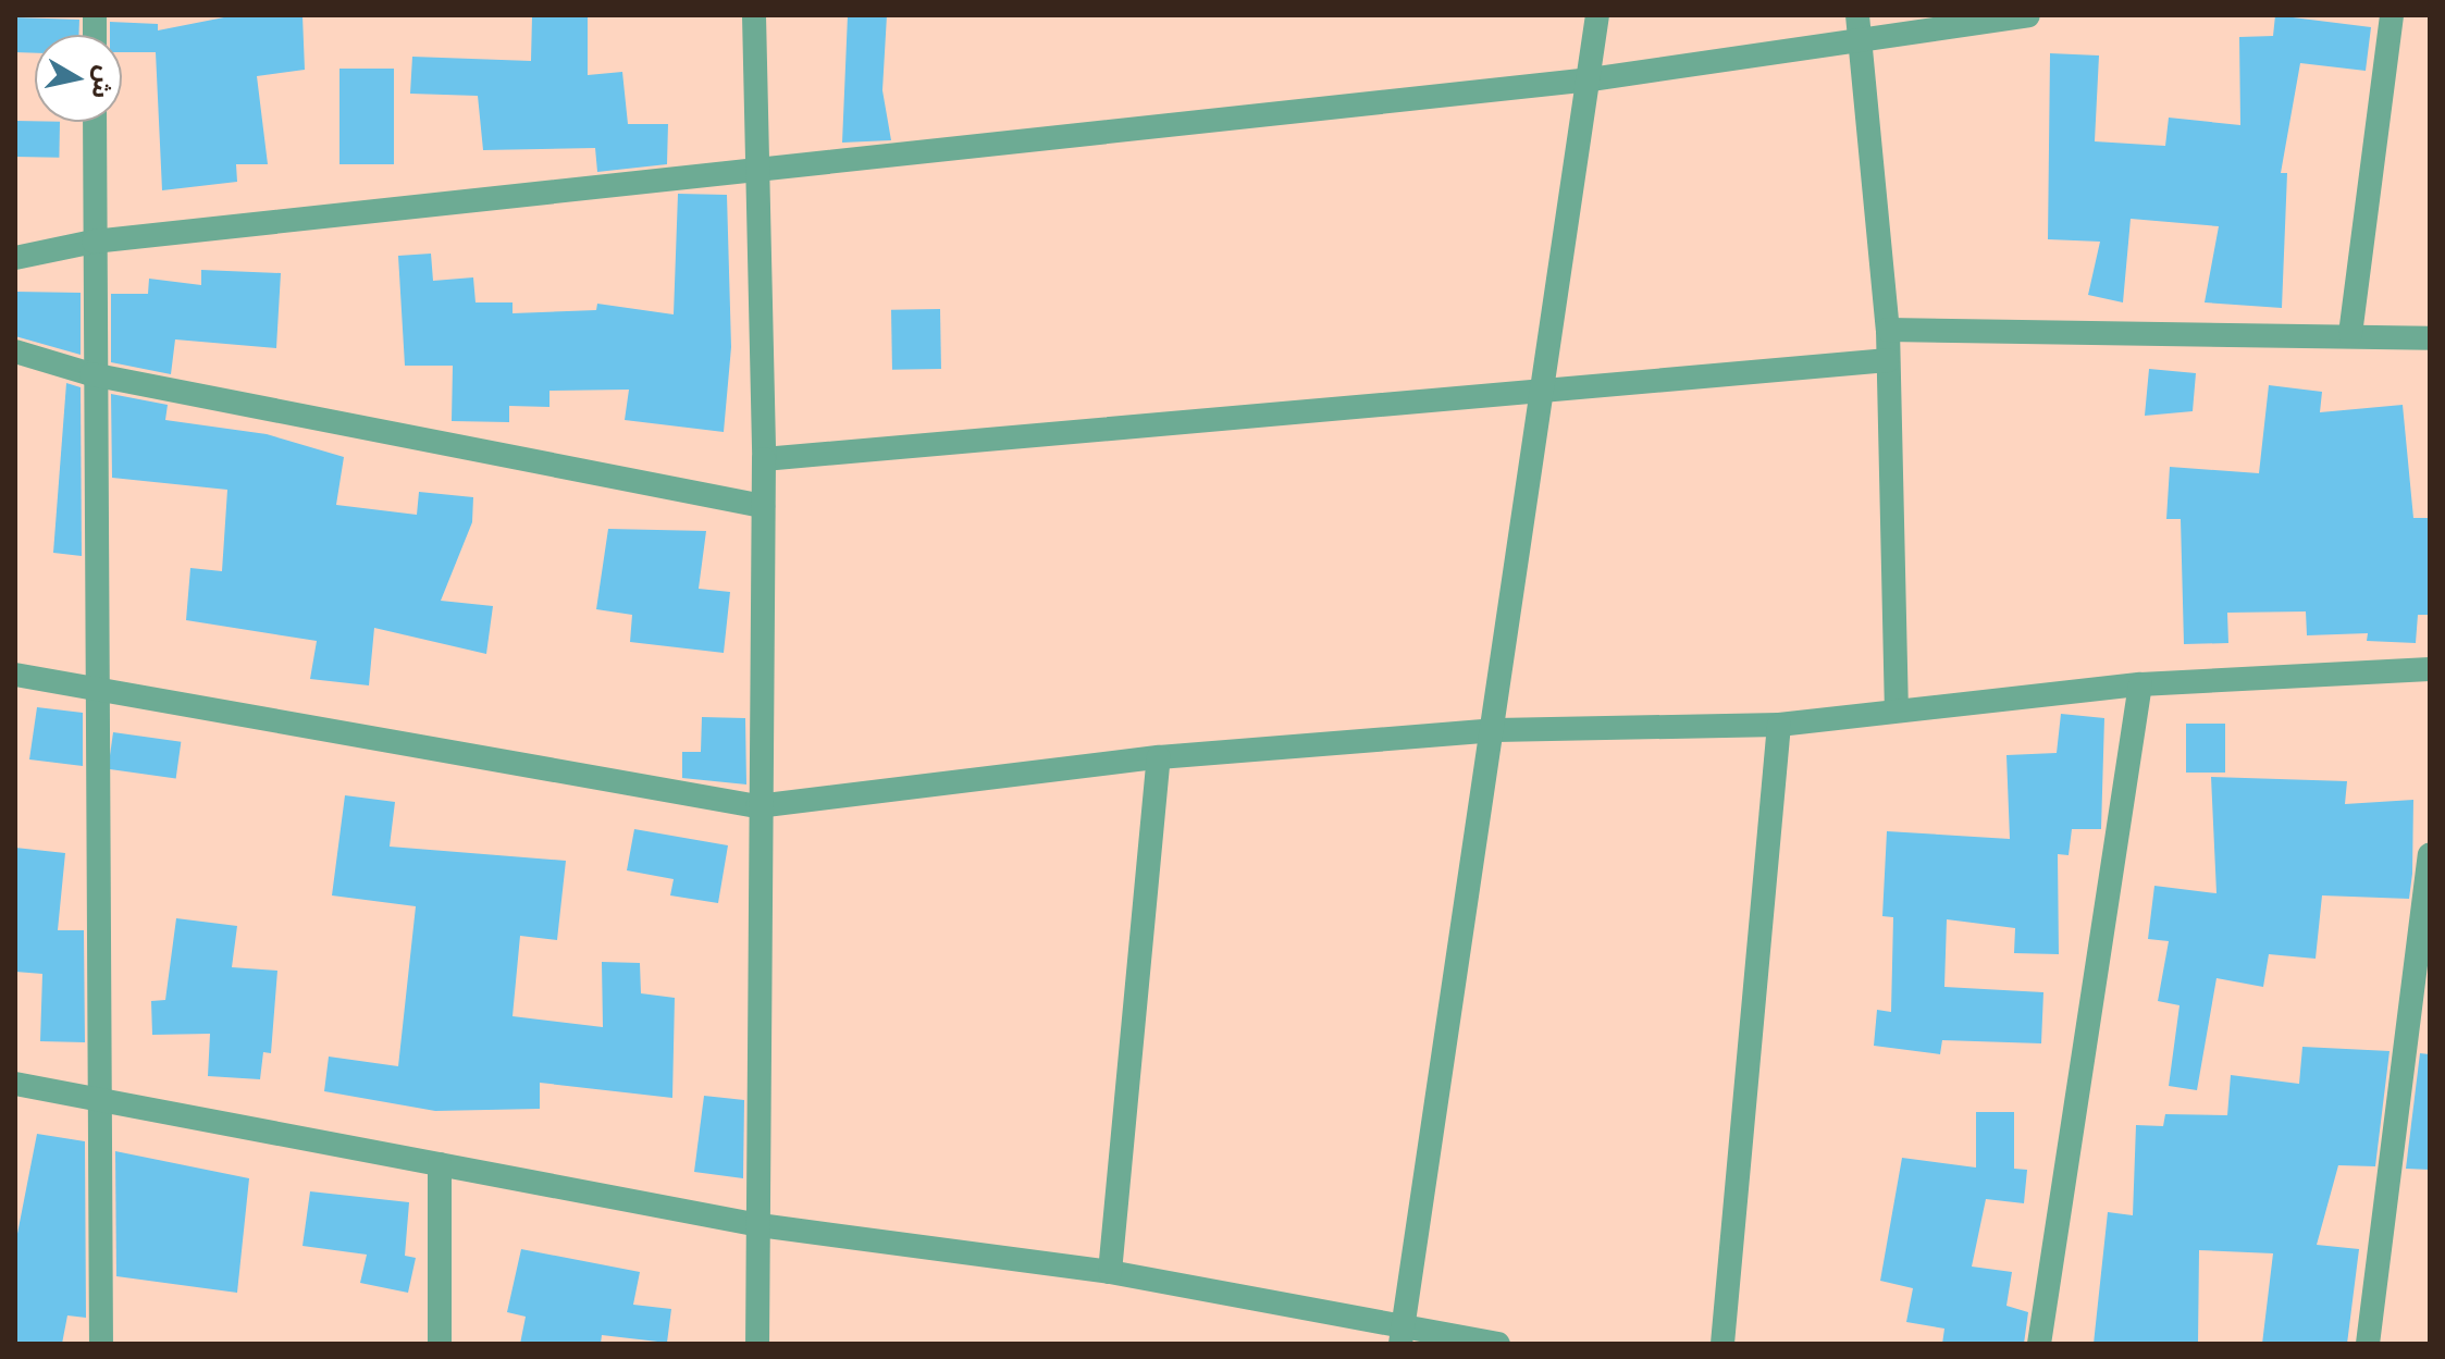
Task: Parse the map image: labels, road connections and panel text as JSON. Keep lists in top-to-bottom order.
{
  "north": "right"
}
